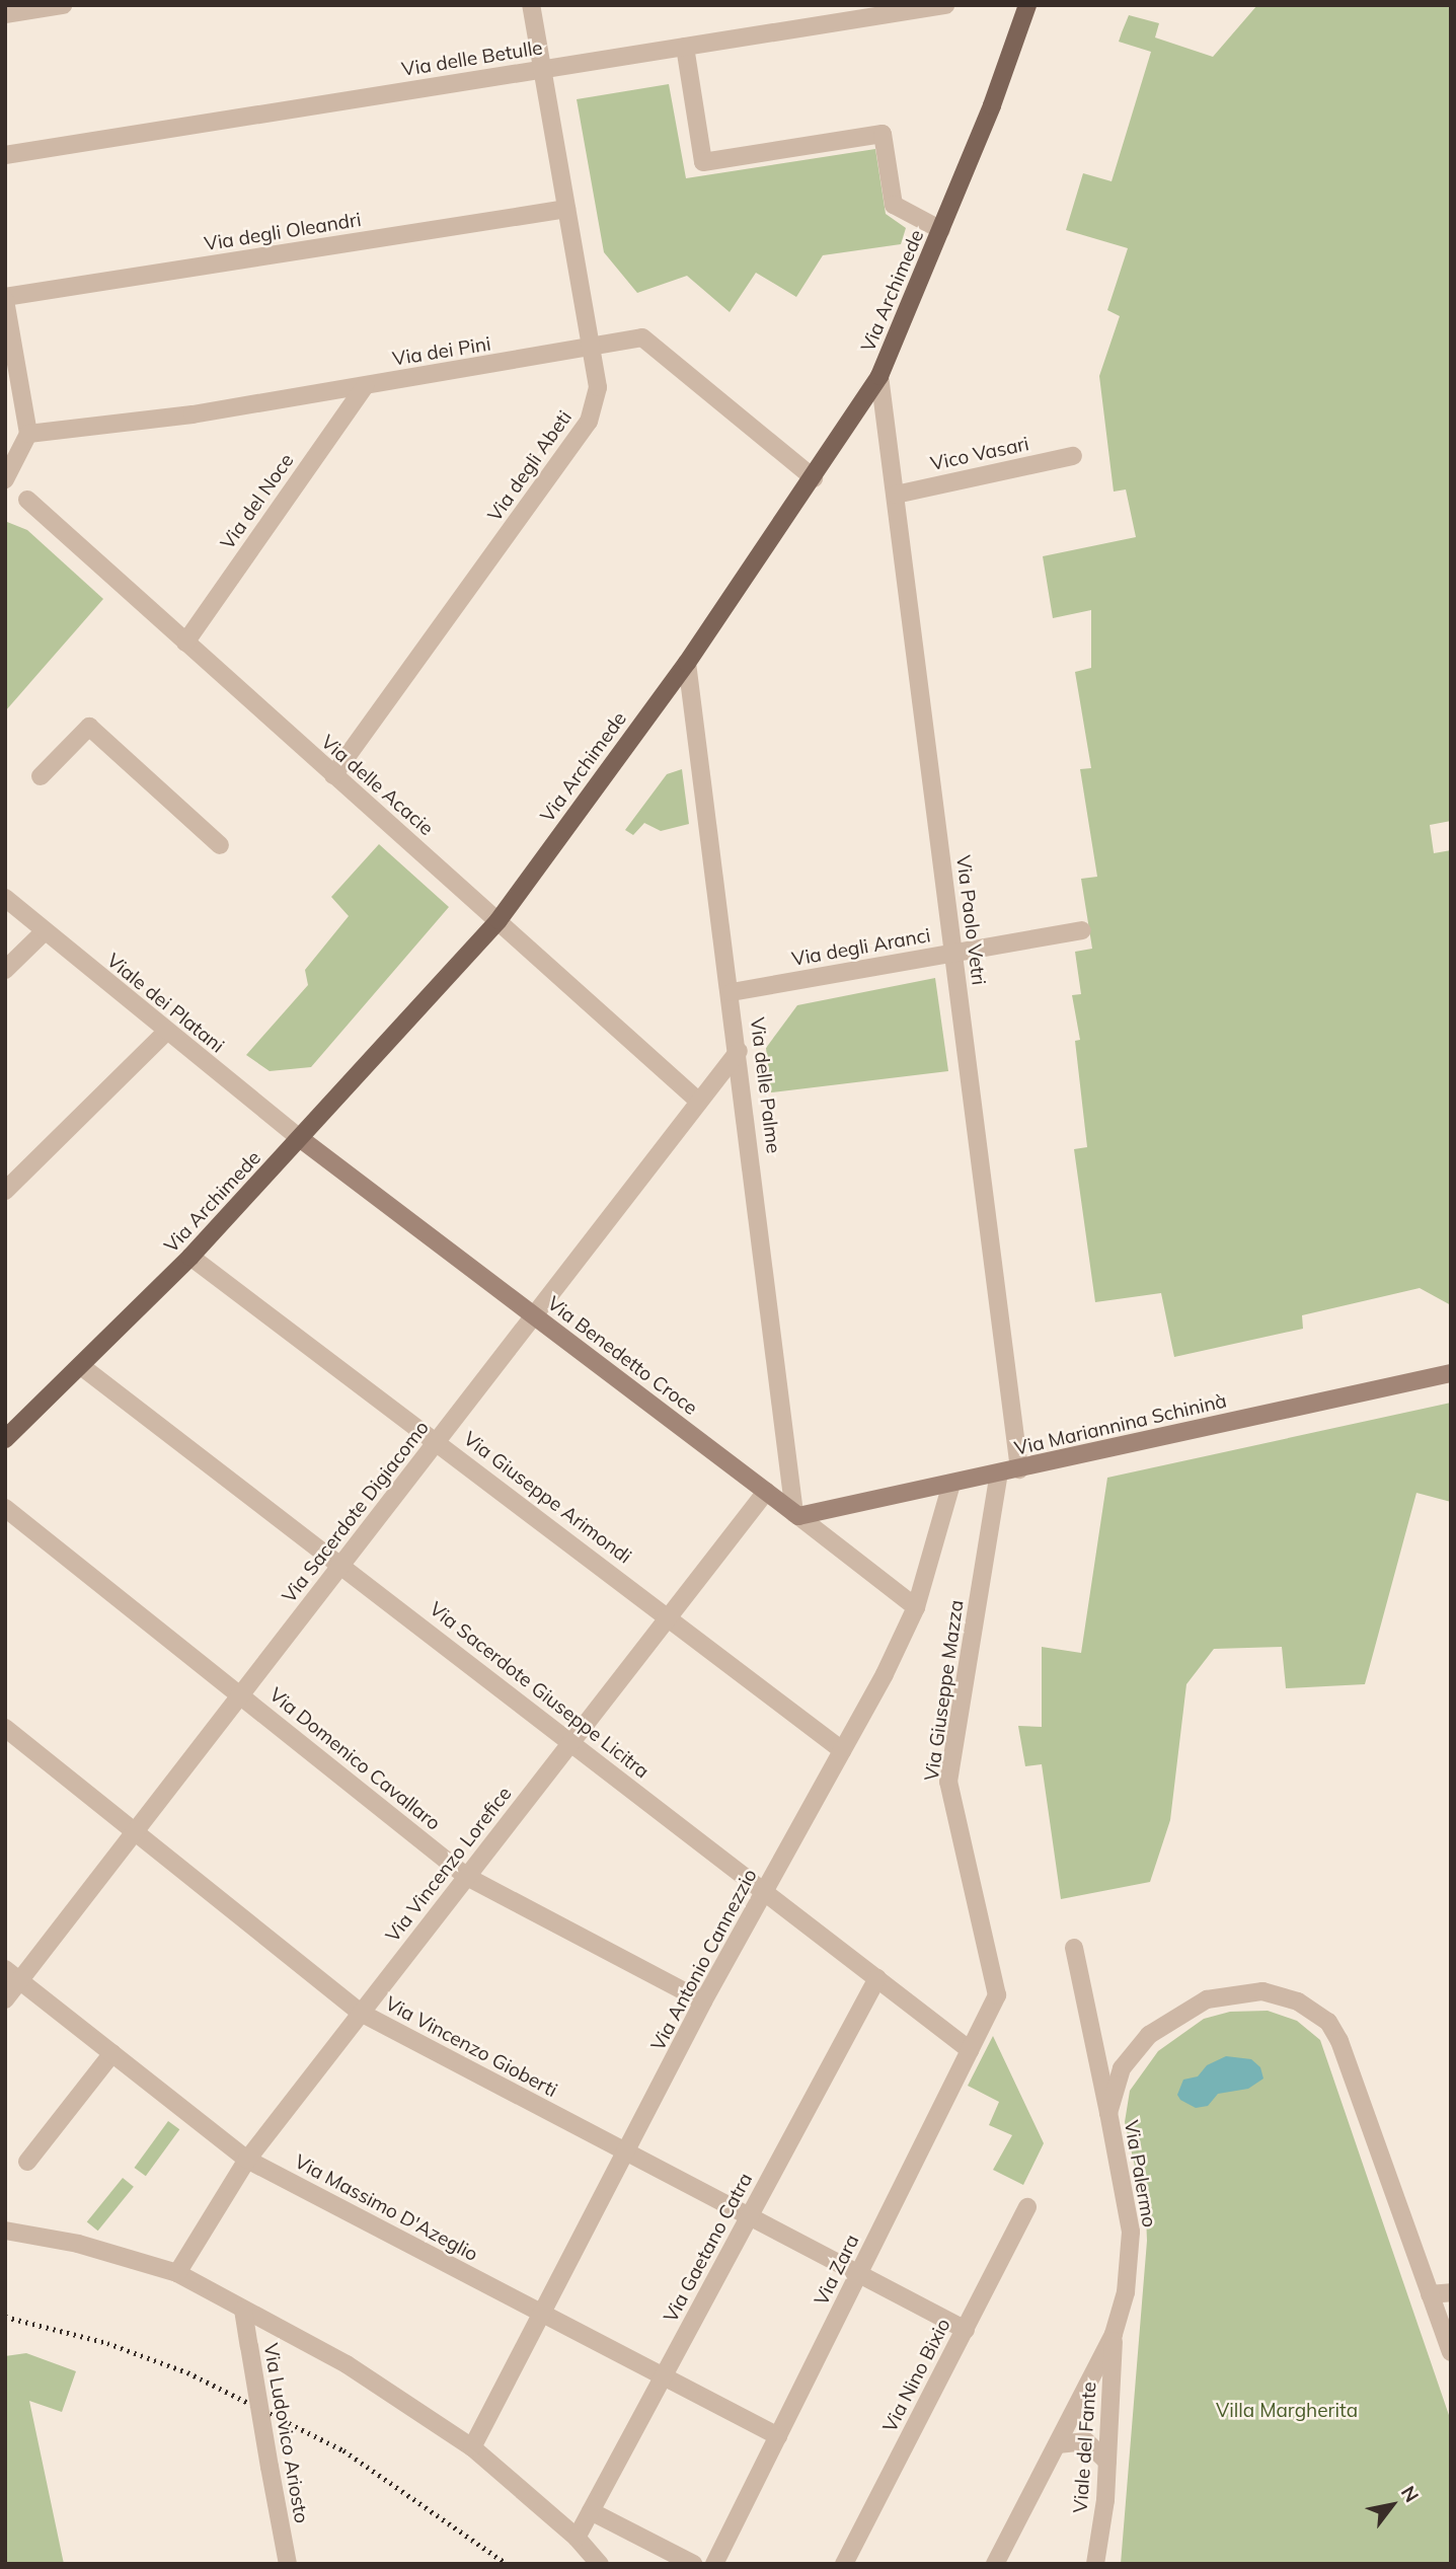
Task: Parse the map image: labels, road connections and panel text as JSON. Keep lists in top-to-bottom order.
{
  "streets": {
    "main road": ["Via Archimede", "Via Benedetto Croce", "Via Mariannina Schininà"],
    "street": [
      "Via delle Betulle",
      "Via degli Oleandri",
      "Via dei Pini",
      "Vico Vasari",
      "Via degli Abeti",
      "Via del Noce",
      "Via delle Acacie",
      "Via Paolo Vetri",
      "Via degli Aranci",
      "Viale dei Platani",
      "Via delle Palme",
      "Via Giuseppe Arimondi",
      "Via Sacerdote Digiacomo",
      "Via Sacerdote Giuseppe Licitra",
      "Via Giuseppe Mazza",
      "Via Domenico Cavallaro",
      "Via Vincenzo Lorefice",
      "Via Antonio Cannezzio",
      "Via Vincenzo Gioberti",
      "Via Palermo",
      "Via Massimo D'Azeglio",
      "Via Gaetano Catra",
      "Via Zara",
      "Via Nino Bixio",
      "Via Ludovico Ariosto",
      "Viale del Fante"
    ]
  },
  "crossings": [
    ["Via delle Betulle", "Via degli Abeti"],
    ["Via degli Oleandri", "Via degli Abeti"],
    ["Via Archimede", "Via dei Pini"],
    ["Via Archimede", "Via delle Acacie"],
    ["Via Archimede", "Via Paolo Vetri"],
    ["Via Archimede", "Viale dei Platani"],
    ["Via Archimede", "Via delle Palme"],
    ["Via Archimede", "Via Benedetto Croce"],
    ["Via Archimede", "Via Giuseppe Arimondi"],
    ["Via Archimede", "Via Sacerdote Giuseppe Licitra"],
    ["Via dei Pini", "Via degli Abeti"],
    ["Via dei Pini", "Via del Noce"],
    ["Vico Vasari", "Via Paolo Vetri"],
    ["Via degli Abeti", "Via delle Acacie"],
    ["Via del Noce", "Via delle Acacie"],
    ["Via delle Acacie", "Via Sacerdote Digiacomo"],
    ["Via Paolo Vetri", "Via degli Aranci"],
    ["Via Paolo Vetri", "Via Mariannina Schininà"],
    ["Via degli Aranci", "Via delle Palme"],
    ["Viale dei Platani", "Via Benedetto Croce"],
    ["Via delle Palme", "Via Benedetto Croce"],
    ["Via delle Palme", "Via Mariannina Schininà"],
    ["Via delle Palme", "Via Sacerdote Digiacomo"],
    ["Via Benedetto Croce", "Via Mariannina Schininà"],
    ["Via Benedetto Croce", "Via Sacerdote Digiacomo"],
    ["Via Benedetto Croce", "Via Vincenzo Lorefice"],
    ["Via Benedetto Croce", "Via Antonio Cannezzio"],
    ["Via Mariannina Schininà", "Via Giuseppe Mazza"],
    ["Via Mariannina Schininà", "Via Antonio Cannezzio"],
    ["Via Giuseppe Arimondi", "Via Sacerdote Digiacomo"],
    ["Via Giuseppe Arimondi", "Via Vincenzo Lorefice"],
    ["Via Giuseppe Arimondi", "Via Antonio Cannezzio"],
    ["Via Sacerdote Digiacomo", "Via Sacerdote Giuseppe Licitra"],
    ["Via Sacerdote Digiacomo", "Via Domenico Cavallaro"],
    ["Via Sacerdote Digiacomo", "Via Vincenzo Gioberti"],
    ["Via Sacerdote Digiacomo", "Via Massimo D'Azeglio"],
    ["Via Sacerdote Giuseppe Licitra", "Via Vincenzo Lorefice"],
    ["Via Sacerdote Giuseppe Licitra", "Via Antonio Cannezzio"],
    ["Via Sacerdote Giuseppe Licitra", "Via Gaetano Catra"],
    ["Via Sacerdote Giuseppe Licitra", "Via Zara"],
    ["Via Giuseppe Mazza", "Via Zara"],
    ["Via Domenico Cavallaro", "Via Vincenzo Lorefice"],
    ["Via Domenico Cavallaro", "Via Antonio Cannezzio"],
    ["Via Vincenzo Lorefice", "Via Vincenzo Gioberti"],
    ["Via Vincenzo Lorefice", "Via Massimo D'Azeglio"],
    ["Via Antonio Cannezzio", "Via Vincenzo Gioberti"],
    ["Via Antonio Cannezzio", "Via Massimo D'Azeglio"],
    ["Via Vincenzo Gioberti", "Via Gaetano Catra"],
    ["Via Vincenzo Gioberti", "Via Zara"],
    ["Via Vincenzo Gioberti", "Via Nino Bixio"],
    ["Via Palermo", "Viale del Fante"],
    ["Via Massimo D'Azeglio", "Via Gaetano Catra"],
    ["Via Massimo D'Azeglio", "Via Zara"]
  ],
  "parks": ["Villa Margherita"],
  "north": "top right"
}
